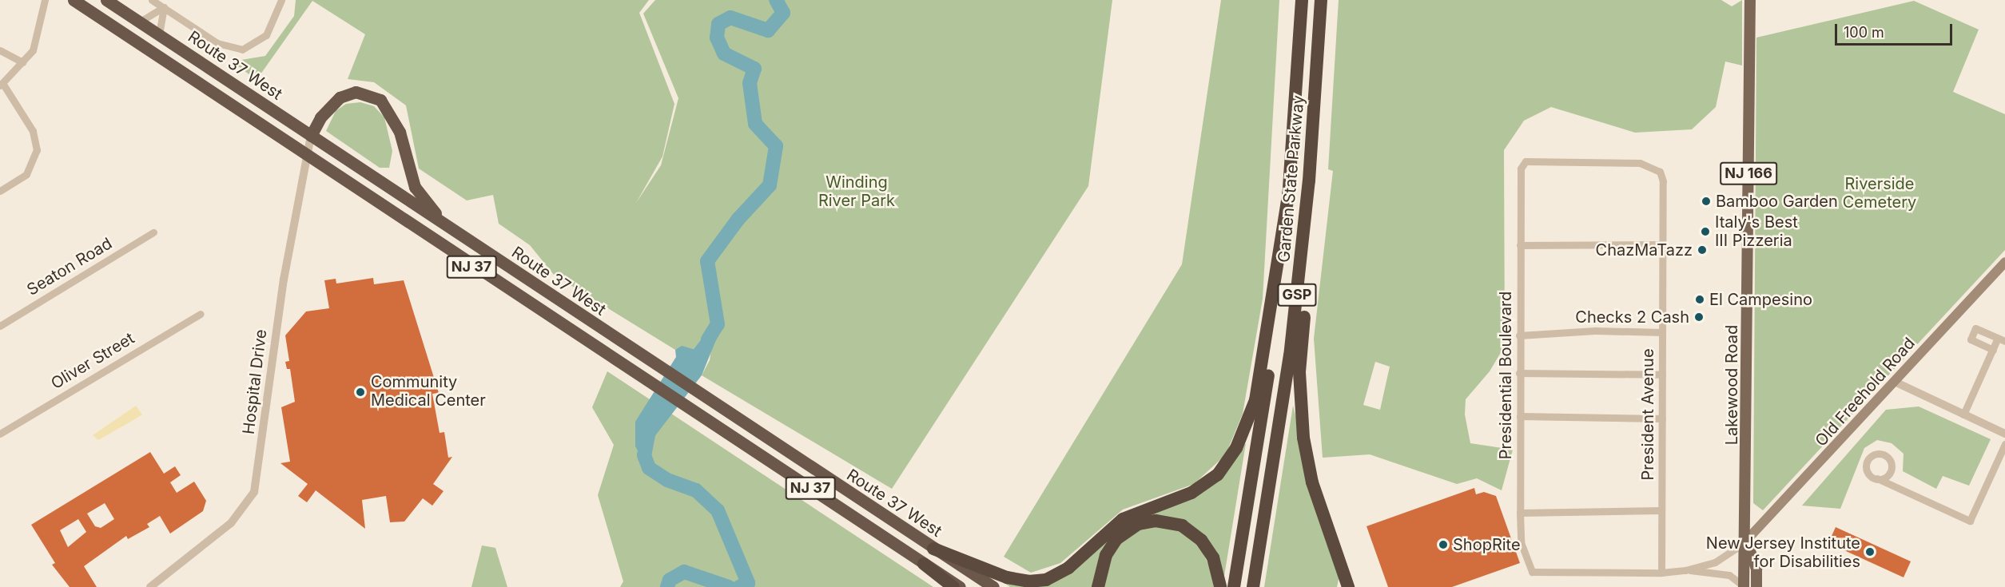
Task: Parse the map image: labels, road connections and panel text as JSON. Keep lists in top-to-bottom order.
{
  "streets": {
    "highway": [
      "Route 37 West",
      "Garden State Parkway",
      "NJ 37",
      "GSP"
    ],
    "main road": ["NJ 166", "Lakewood Road", "Old Freehold Road"],
    "street": [
      "Seaton Road",
      "Oliver Street",
      "Presidential Boulevard",
      "Hospital Drive",
      "President Avenue"
    ]
  },
  "crossings": [
    ["Route 37 West", "Hospital Drive"],
    ["NJ 37", "Hospital Drive"],
    ["Presidential Boulevard", "Lakewood Road"],
    ["Presidential Boulevard", "Old Freehold Road"],
    ["Presidential Boulevard", "President Avenue"],
    ["Lakewood Road", "Old Freehold Road"]
  ],
  "parks": ["Winding River Park", "Riverside Cemetery"],
  "places": [
    "Bamboo Garden",
    "Italy's Best III Pizzeria",
    "ChazMaTazz",
    "El Campesino",
    "Checks 2 Cash",
    "Community Medical Center",
    "ShopRite",
    "New Jersey Institute for Disabilities"
  ],
  "scale_bar": "100 m"
}
